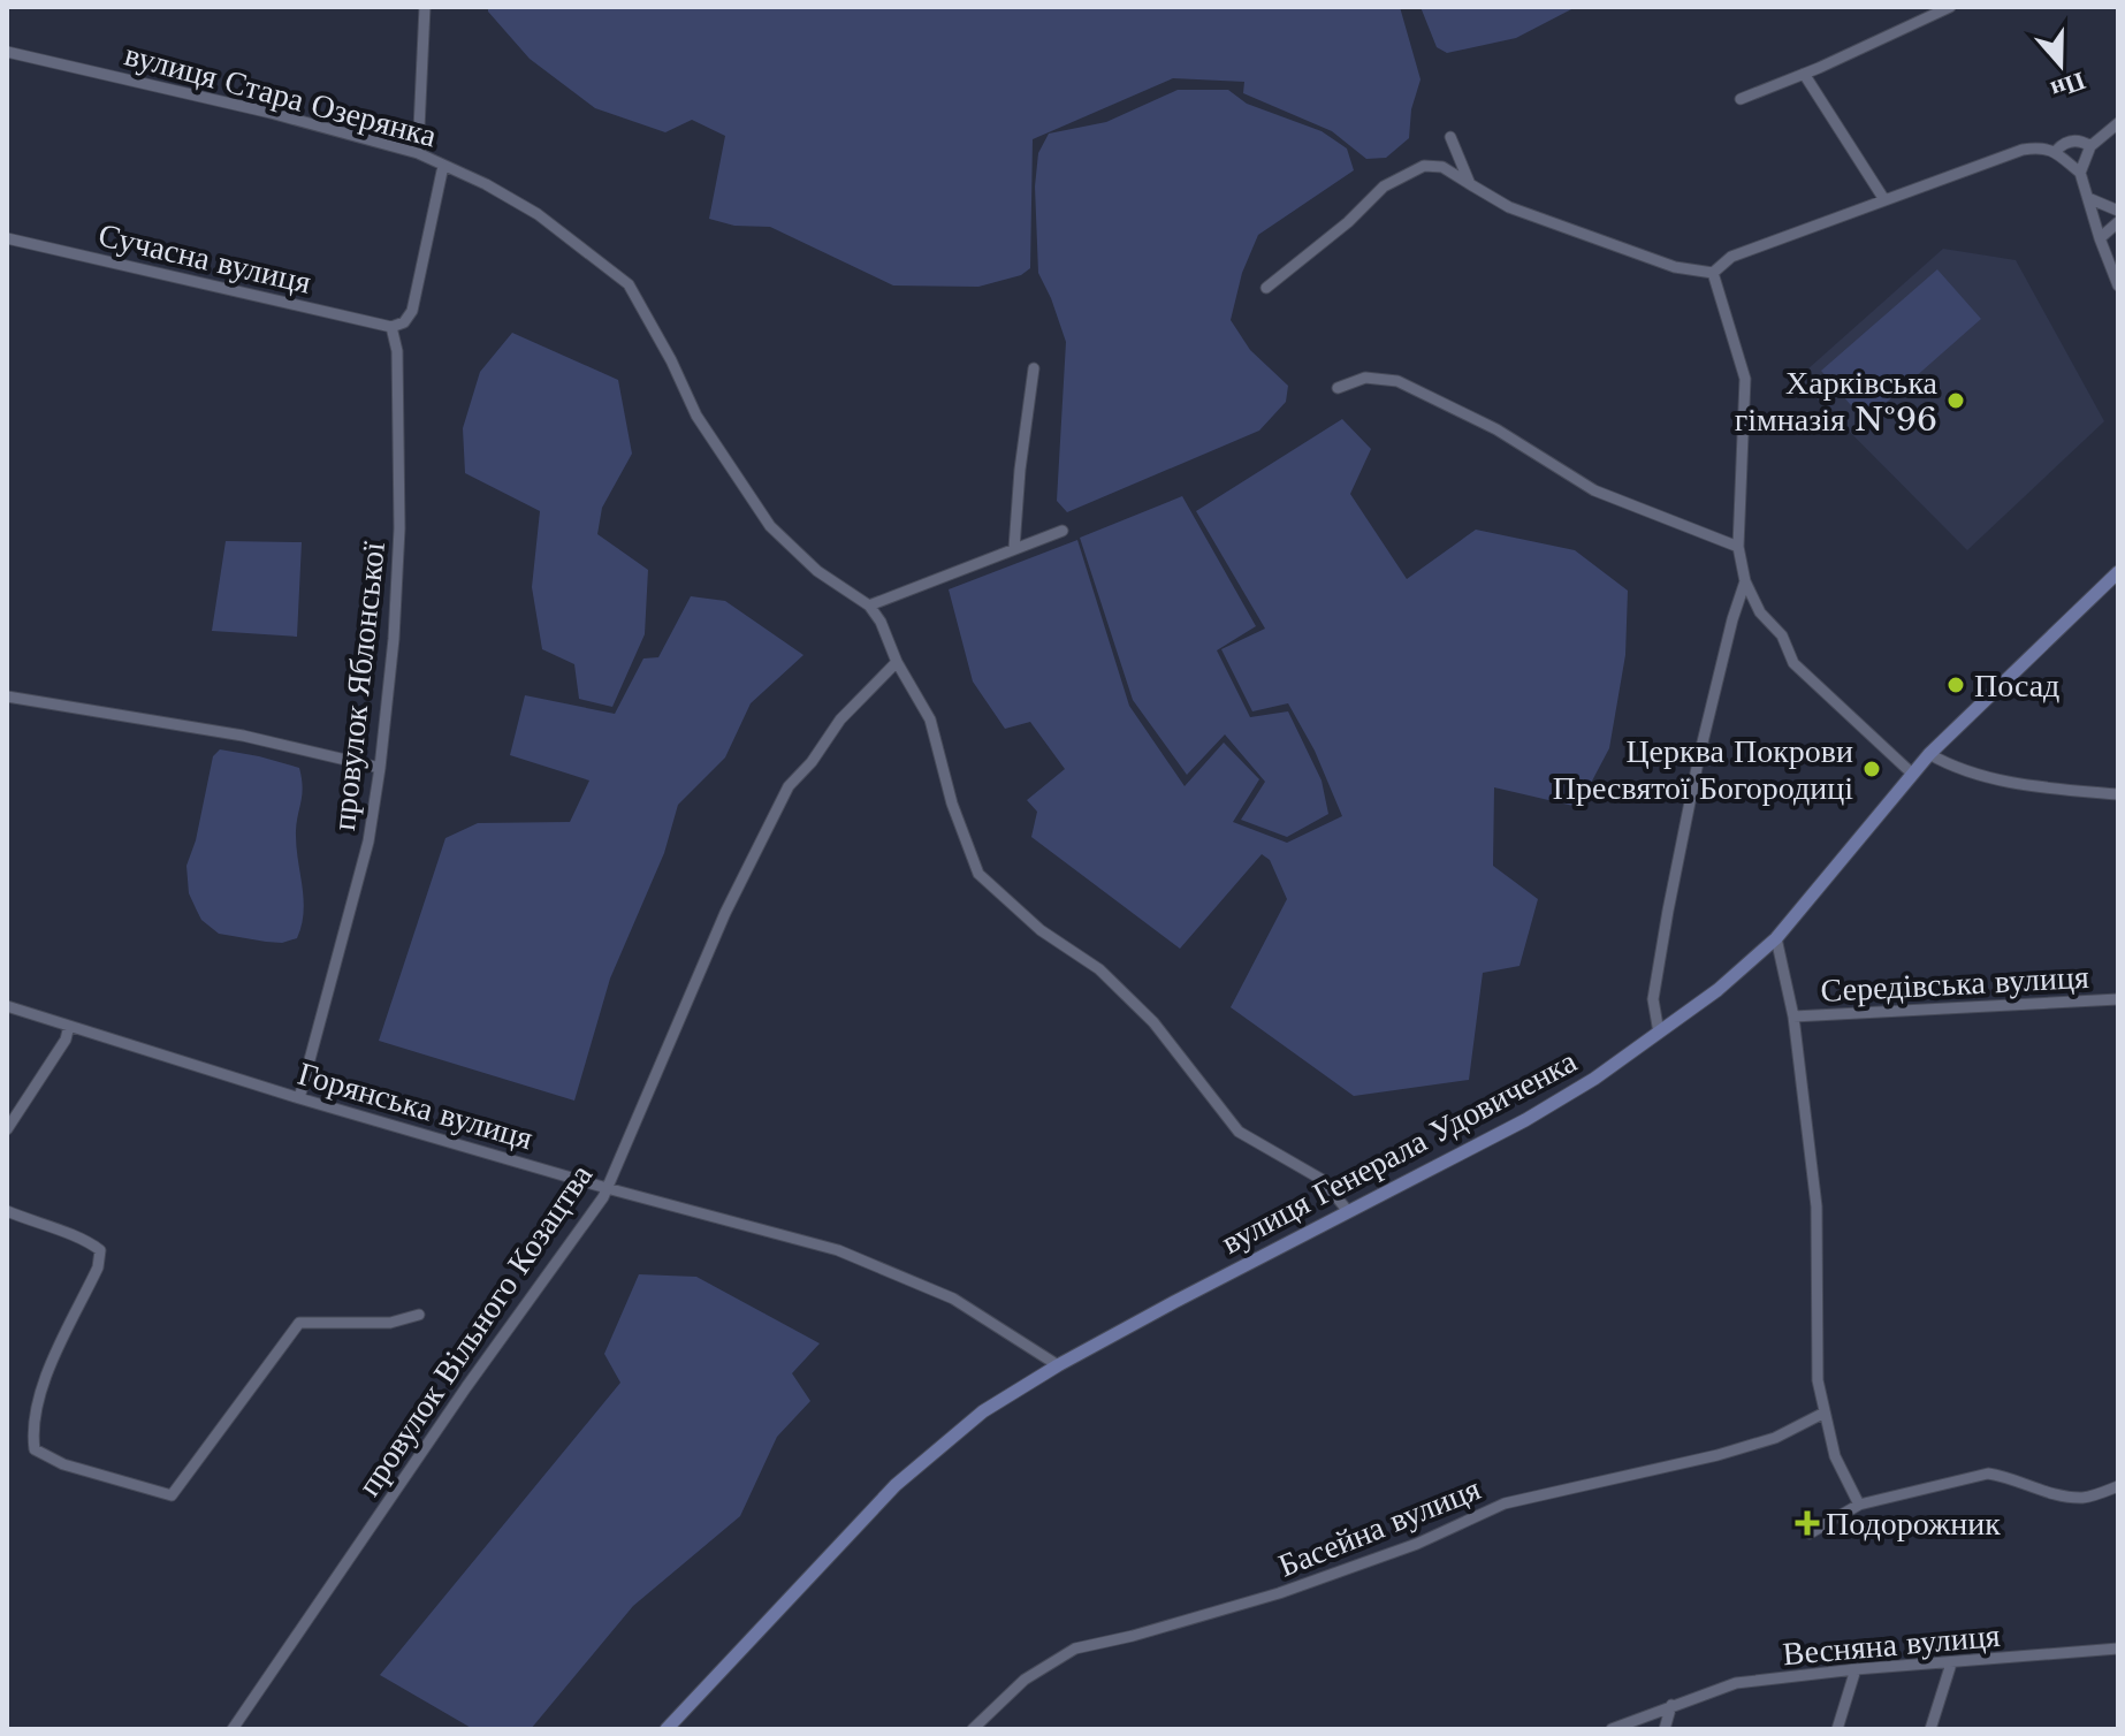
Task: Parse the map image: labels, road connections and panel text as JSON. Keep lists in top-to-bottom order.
{
  "streets": {
    "main road": ["вулиця Генерала Удовиченка"],
    "street": [
      "вулиця Стара Озерянка",
      "Сучасна вулиця",
      "провулок Яблонської",
      "Середівська вулиця",
      "Горянська вулиця",
      "провулок Вільного Козацтва",
      "Басейна вулиця",
      "Весняна вулиця"
    ]
  },
  "crossings": [
    ["вулиця Стара Озерянка", "вулиця Генерала Удовиченка"],
    ["вулиця Стара Озерянка", "провулок Вільного Козацтва"],
    ["Сучасна вулиця", "провулок Яблонської"],
    ["провулок Яблонської", "Горянська вулиця"],
    ["Горянська вулиця", "вулиця Генерала Удовиченка"],
    ["Горянська вулиця", "провулок Вільного Козацтва"]
  ],
  "places": {
    "other": ["Харківська гімназія №96", "Посад", "Церква Покрови Пресвятої Богородиці"],
    "health": ["Подорожник"]
  },
  "north": "bottom"
}
